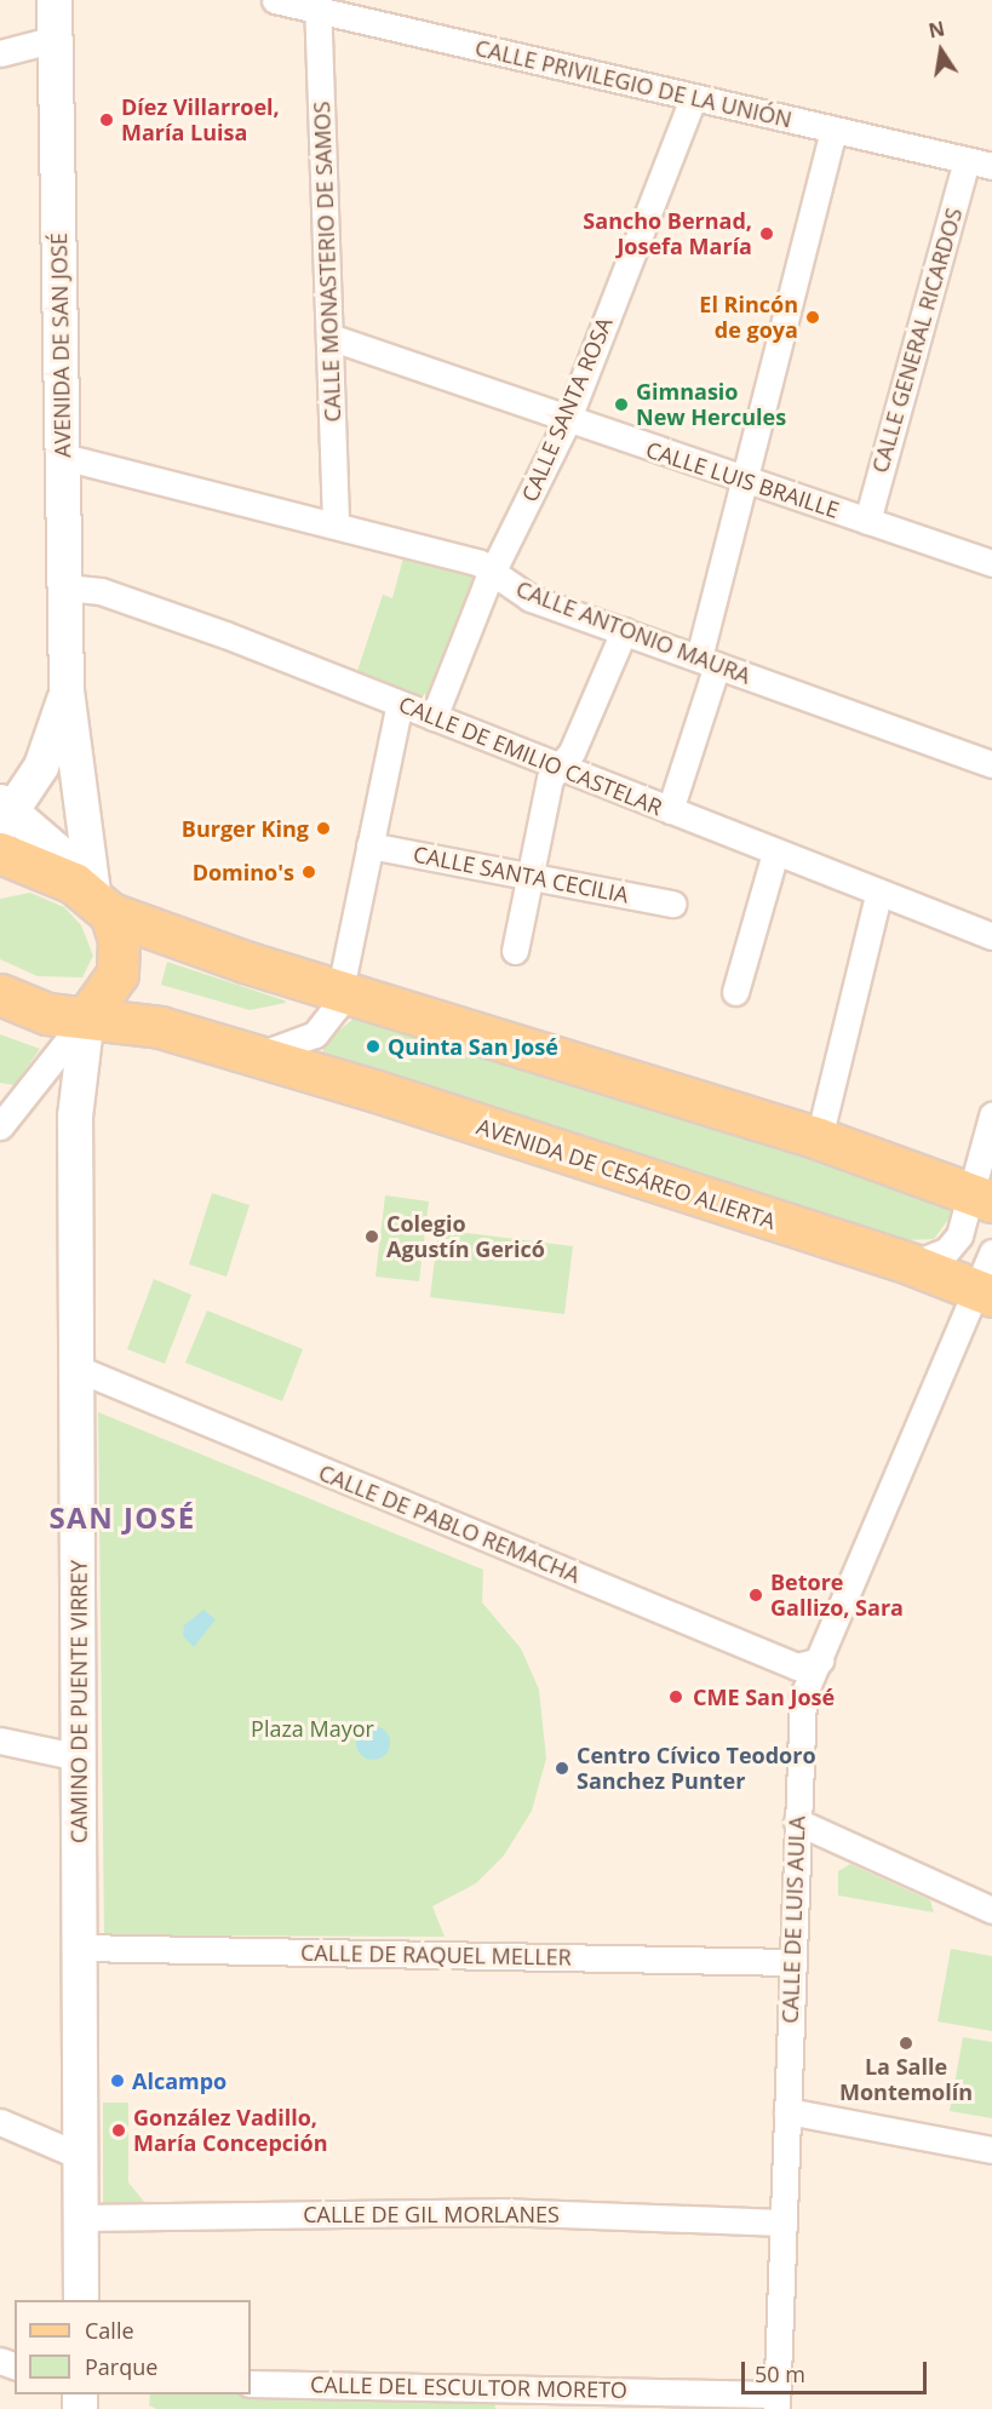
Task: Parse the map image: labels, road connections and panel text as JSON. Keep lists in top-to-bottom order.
{
  "streets": {
    "main road": ["AVENIDA DE SAN JOSÉ", "AVENIDA DE CESÁREO ALIERTA", "CAMINO DE PUENTE VIRREY"],
    "street": [
      "CALLE PRIVILEGIO DE LA UNIÓN",
      "CALLE MONASTERIO DE SAMOS",
      "CALLE GENERAL RICARDOS",
      "CALLE SANTA ROSA",
      "CALLE LUIS BRAILLE",
      "CALLE ANTONIO MAURA",
      "CALLE DE EMILIO CASTELAR",
      "CALLE SANTA CECILIA",
      "CALLE DE PABLO REMACHA",
      "CALLE DE LUIS AULA",
      "CALLE DE RAQUEL MELLER",
      "CALLE DE GIL MORLANES",
      "CALLE DEL ESCULTOR MORETO"
    ]
  },
  "crossings": [
    ["CALLE PRIVILEGIO DE LA UNIÓN", "CALLE MONASTERIO DE SAMOS"],
    ["CALLE PRIVILEGIO DE LA UNIÓN", "CALLE GENERAL RICARDOS"],
    ["CALLE PRIVILEGIO DE LA UNIÓN", "CALLE SANTA ROSA"],
    ["CALLE MONASTERIO DE SAMOS", "CALLE LUIS BRAILLE"],
    ["CALLE MONASTERIO DE SAMOS", "CALLE ANTONIO MAURA"],
    ["CALLE GENERAL RICARDOS", "CALLE LUIS BRAILLE"],
    ["AVENIDA DE SAN JOSÉ", "CALLE ANTONIO MAURA"],
    ["AVENIDA DE SAN JOSÉ", "CALLE DE EMILIO CASTELAR"],
    ["AVENIDA DE SAN JOSÉ", "AVENIDA DE CESÁREO ALIERTA"],
    ["AVENIDA DE SAN JOSÉ", "CAMINO DE PUENTE VIRREY"],
    ["CALLE SANTA ROSA", "CALLE LUIS BRAILLE"],
    ["CALLE SANTA ROSA", "CALLE ANTONIO MAURA"],
    ["CALLE SANTA ROSA", "CALLE DE EMILIO CASTELAR"],
    ["AVENIDA DE CESÁREO ALIERTA", "CAMINO DE PUENTE VIRREY"],
    ["AVENIDA DE CESÁREO ALIERTA", "CALLE DE LUIS AULA"],
    ["CALLE DE PABLO REMACHA", "CAMINO DE PUENTE VIRREY"],
    ["CALLE DE PABLO REMACHA", "CALLE DE LUIS AULA"],
    ["CAMINO DE PUENTE VIRREY", "CALLE DE RAQUEL MELLER"],
    ["CAMINO DE PUENTE VIRREY", "CALLE DE GIL MORLANES"],
    ["CALLE DE LUIS AULA", "CALLE DE RAQUEL MELLER"],
    ["CALLE DE LUIS AULA", "CALLE DE GIL MORLANES"],
    ["CALLE DE LUIS AULA", "CALLE DEL ESCULTOR MORETO"]
  ],
  "districts": ["SAN JOSÉ"],
  "parks": ["Plaza Mayor"],
  "places": [
    "Díez Villarroel, María Luisa",
    "Sancho Bernad, Josefa María",
    "El Rincón de goya",
    "Gimnasio New Hercules",
    "Burger King",
    "Domino's",
    "Quinta San José",
    "Colegio Agustín Gericó",
    "Betore Gallizo, Sara",
    "CME San José",
    "Centro Cívico Teodoro Sanchez Punter",
    "La Salle Montemolín",
    "Alcampo",
    "González Vadillo, María Concepción"
  ],
  "legend": ["Calle", "Parque"],
  "scale_bar": "50 m",
  "north": "top"
}
